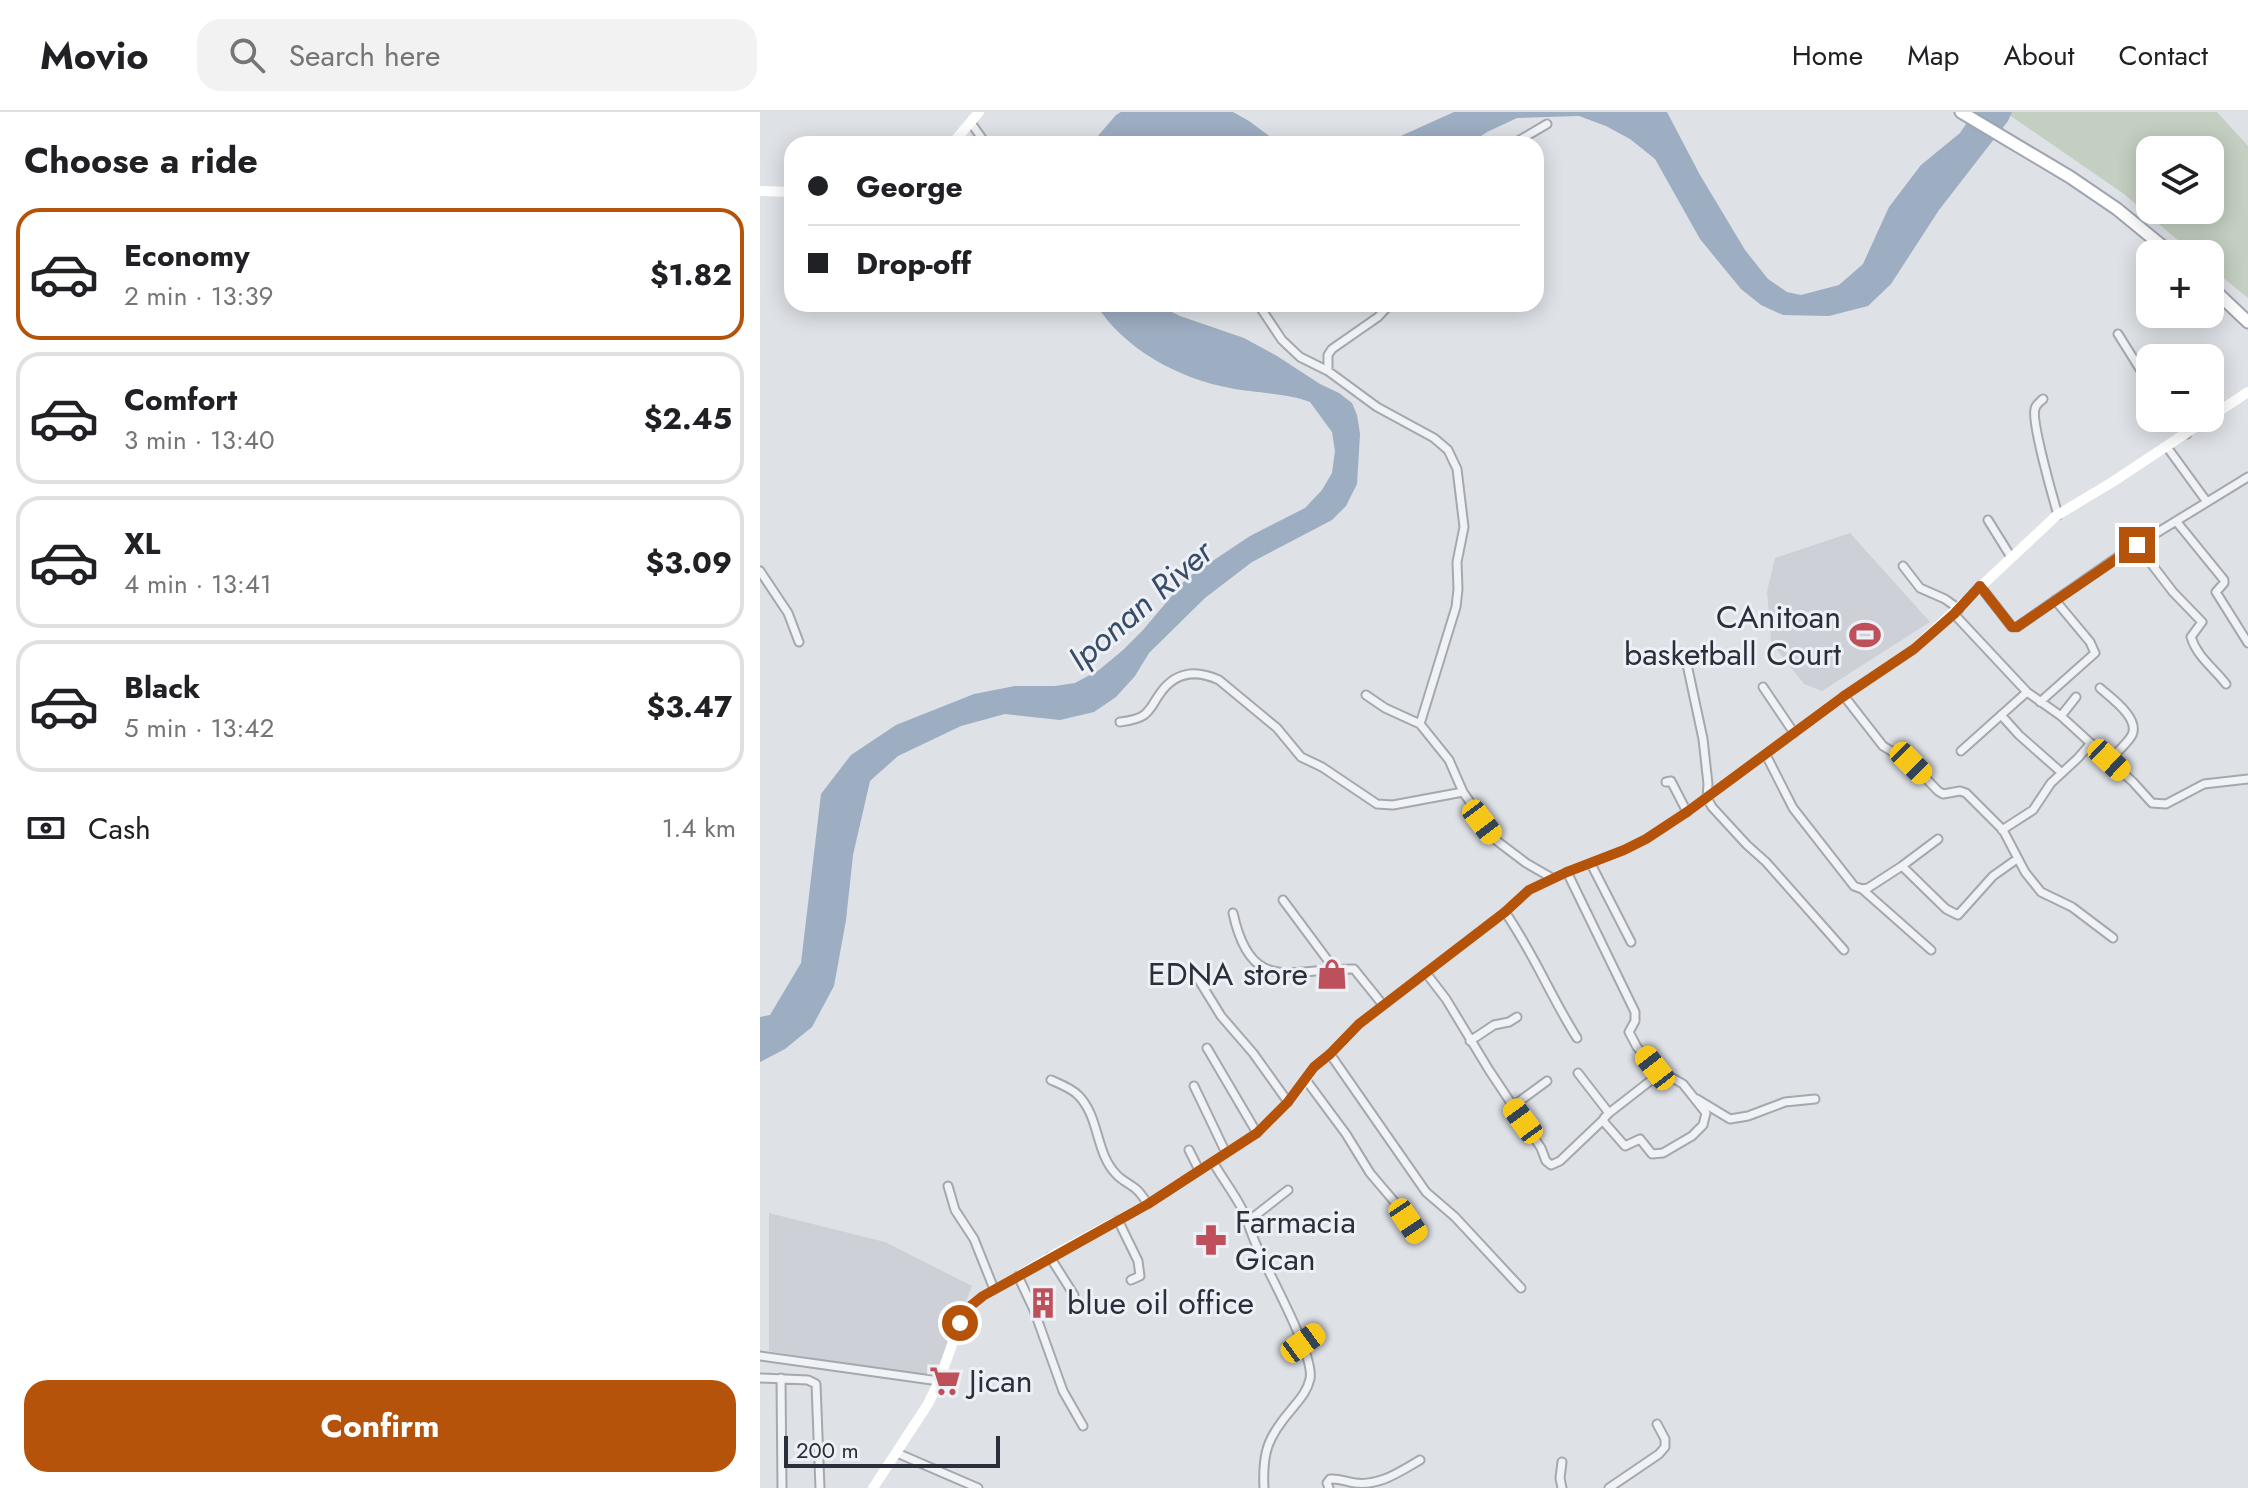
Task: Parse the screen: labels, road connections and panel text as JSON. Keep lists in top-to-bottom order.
{
  "water": ["Iponan River"],
  "places": {
    "sports": ["CAnitoan basketball Court"],
    "shop": ["EDNA store"],
    "pharmacy": ["Farmacia Gican"],
    "building": ["blue oil office"],
    "supermarket": ["Jican"]
  },
  "scale_bar": "200 m",
  "page": {
    "header": "Movio",
    "search": "Search here",
    "nav": [
      "Home",
      "Map",
      "About",
      "Contact"
    ],
    "heading": "Choose a ride",
    "map_buttons": ["+", "−"],
    "banner": ["George", "Drop-off"],
    "list": [
      {
        "name": "Economy",
        "note": "2 min · 13:39",
        "value": "$1.82"
      },
      {
        "name": "Comfort",
        "note": "3 min · 13:40",
        "value": "$2.45"
      },
      {
        "name": "XL",
        "note": "4 min · 13:41",
        "value": "$3.09"
      },
      {
        "name": "Black",
        "note": "5 min · 13:42",
        "value": "$3.47"
      }
    ],
    "pay": ["Cash", "1.4 km"],
    "buttons": "Confirm",
    "scale": "200 m"
  }
}
